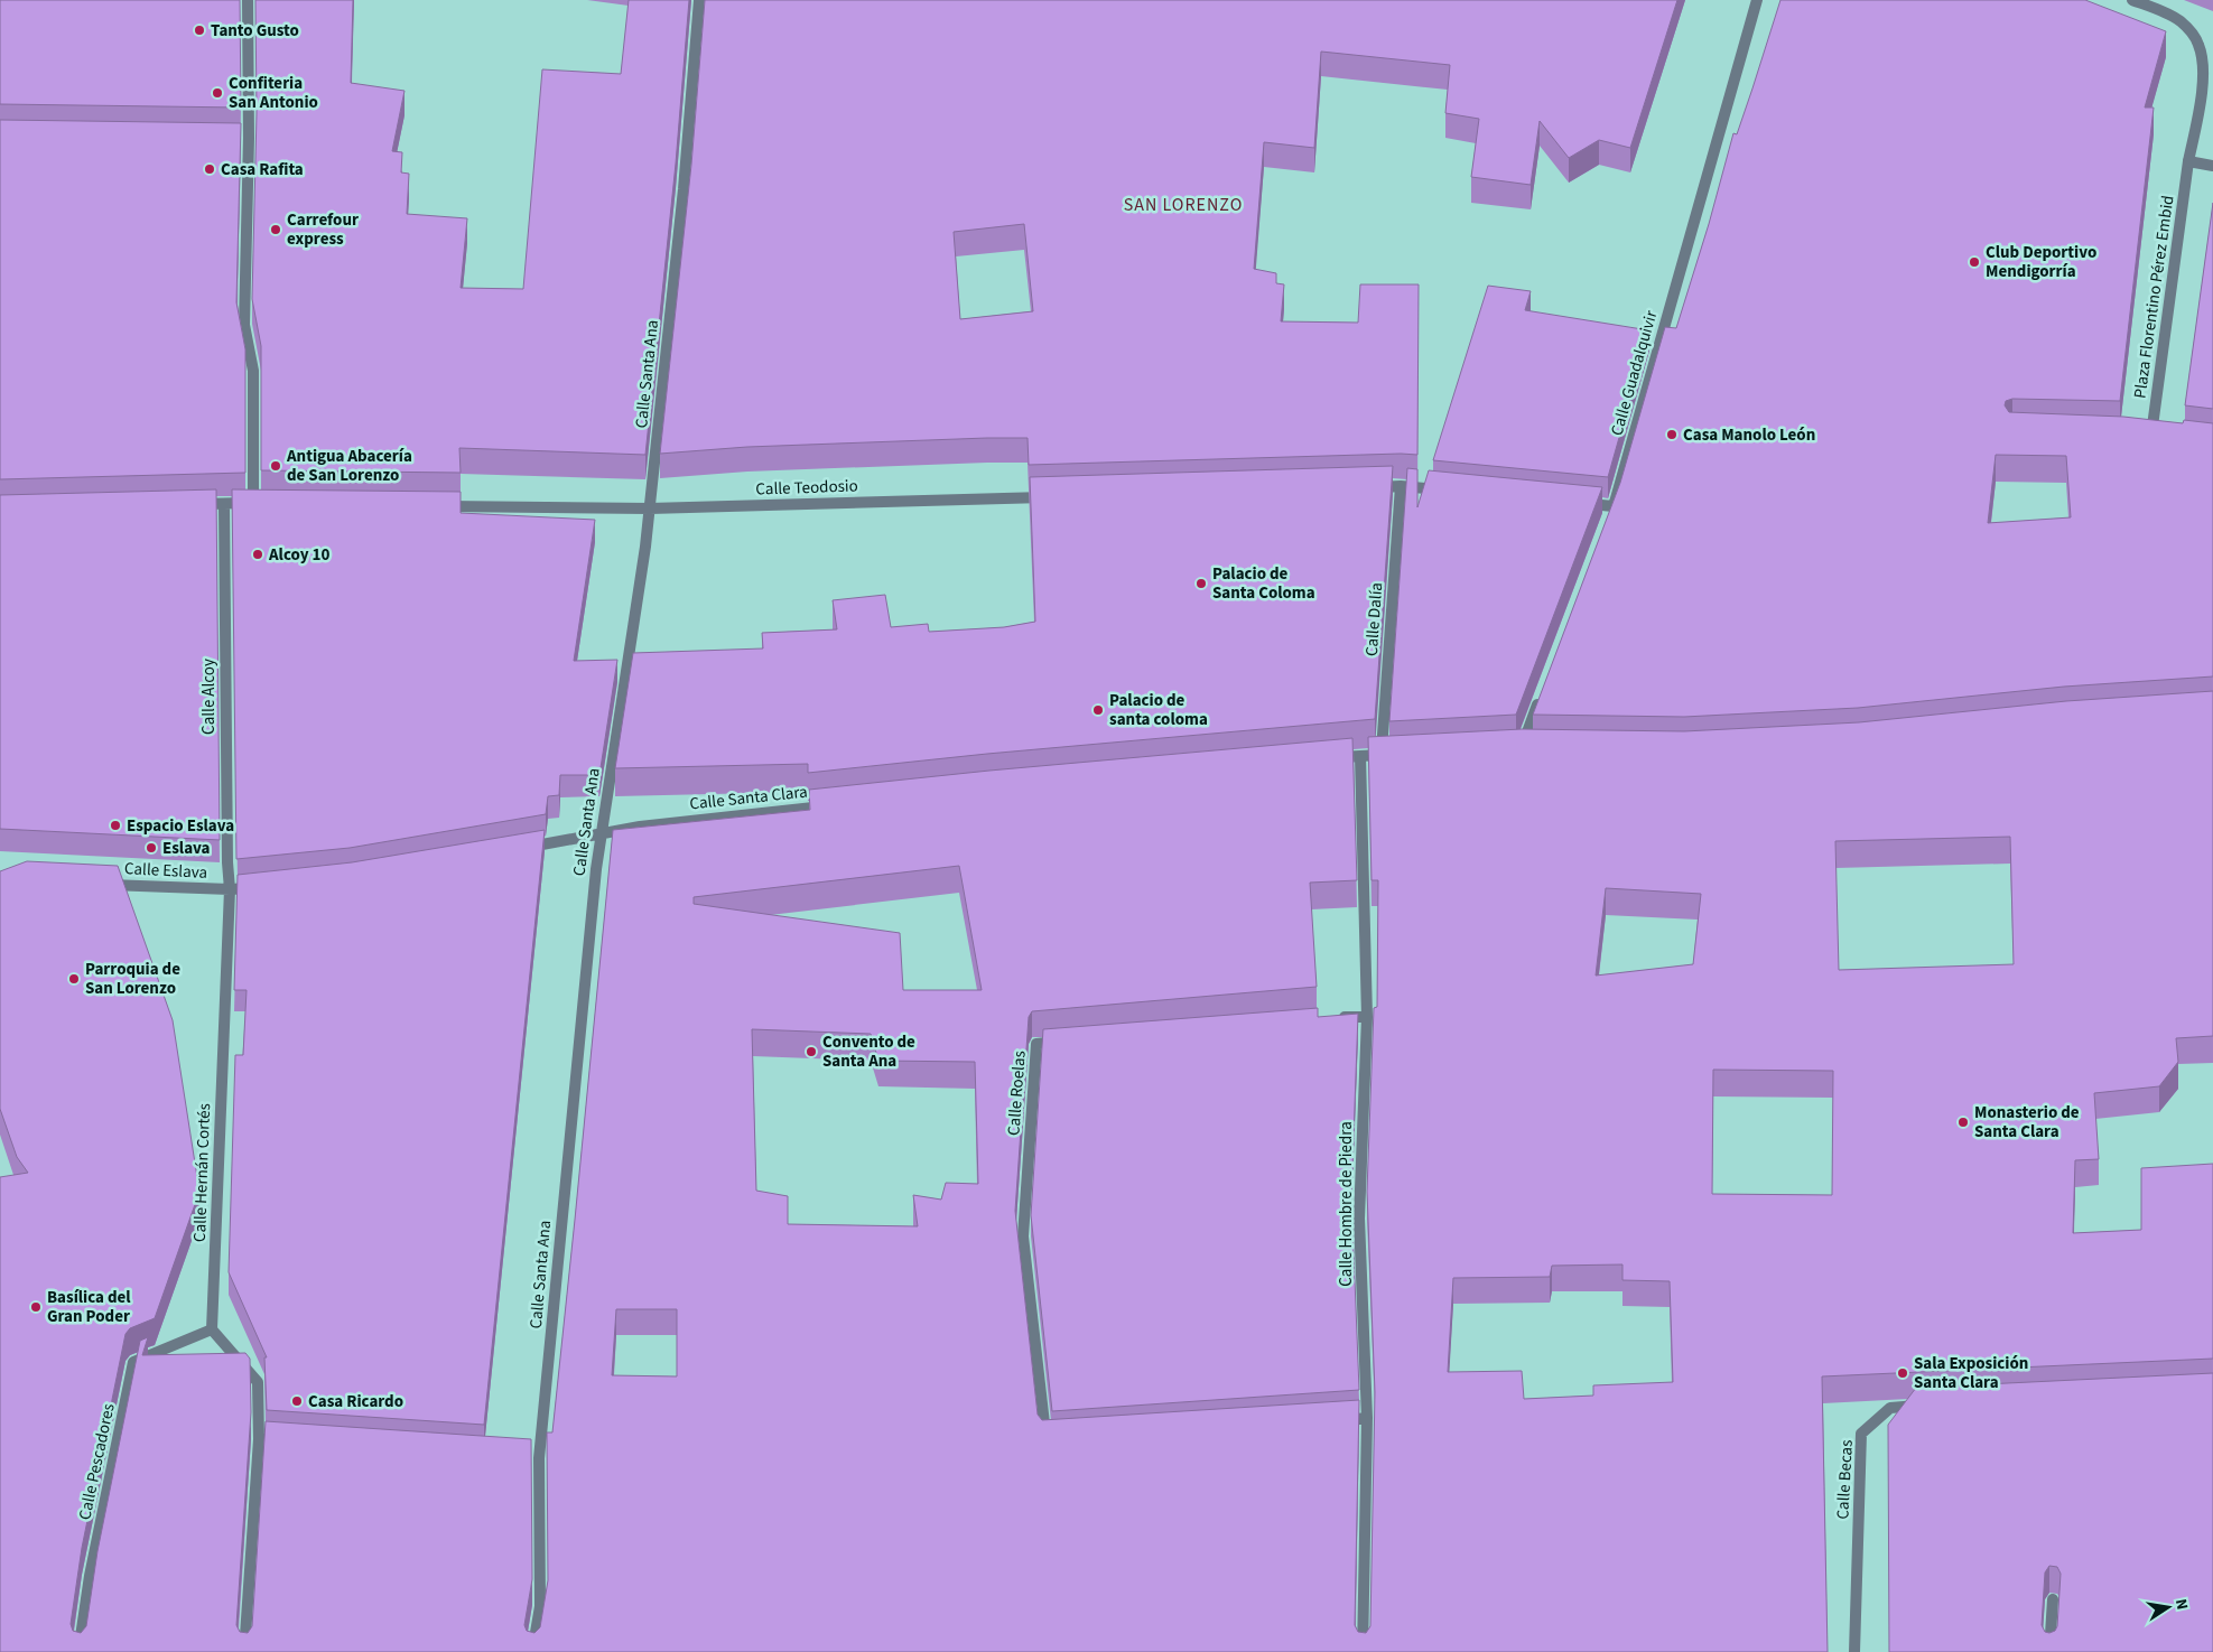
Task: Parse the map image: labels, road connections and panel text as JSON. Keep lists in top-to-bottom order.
{
  "streets": {
    "street": [
      "Plaza Florentino Pérez Embid",
      "Calle Guadalquivir",
      "Calle Santa Ana",
      "Calle Teodosio",
      "Calle Dalía",
      "Calle Alcoy",
      "Calle Santa Clara",
      "Calle Eslava",
      "Calle Roelas",
      "Calle Hernán Cortés",
      "Calle Hombre de Piedra",
      "Calle Pescadores",
      "Calle Becas"
    ]
  },
  "crossings": [
    ["Calle Santa Ana", "Calle Teodosio"],
    ["Calle Santa Ana", "Calle Santa Clara"],
    ["Calle Dalía", "Calle Hombre de Piedra"],
    ["Calle Alcoy", "Calle Eslava"],
    ["Calle Alcoy", "Calle Hernán Cortés"],
    ["Calle Eslava", "Calle Hernán Cortés"],
    ["Calle Hernán Cortés", "Calle Pescadores"]
  ],
  "districts": ["SAN LORENZO"],
  "places": [
    "Tanto Gusto",
    "Confiteria San Antonio",
    "Casa Rafita",
    "Carrefour express",
    "Club Deportivo Mendigorría",
    "Casa Manolo León",
    "Antigua Abacería de San Lorenzo",
    "Alcoy 10",
    "Palacio de Santa Coloma",
    "Palacio de santa coloma",
    "Espacio Eslava",
    "Eslava",
    "Parroquia de San Lorenzo",
    "Convento de Santa Ana",
    "Monasterio de Santa Clara",
    "Basílica del Gran Poder",
    "Sala Exposición Santa Clara",
    "Casa Ricardo"
  ],
  "north": "right"
}
